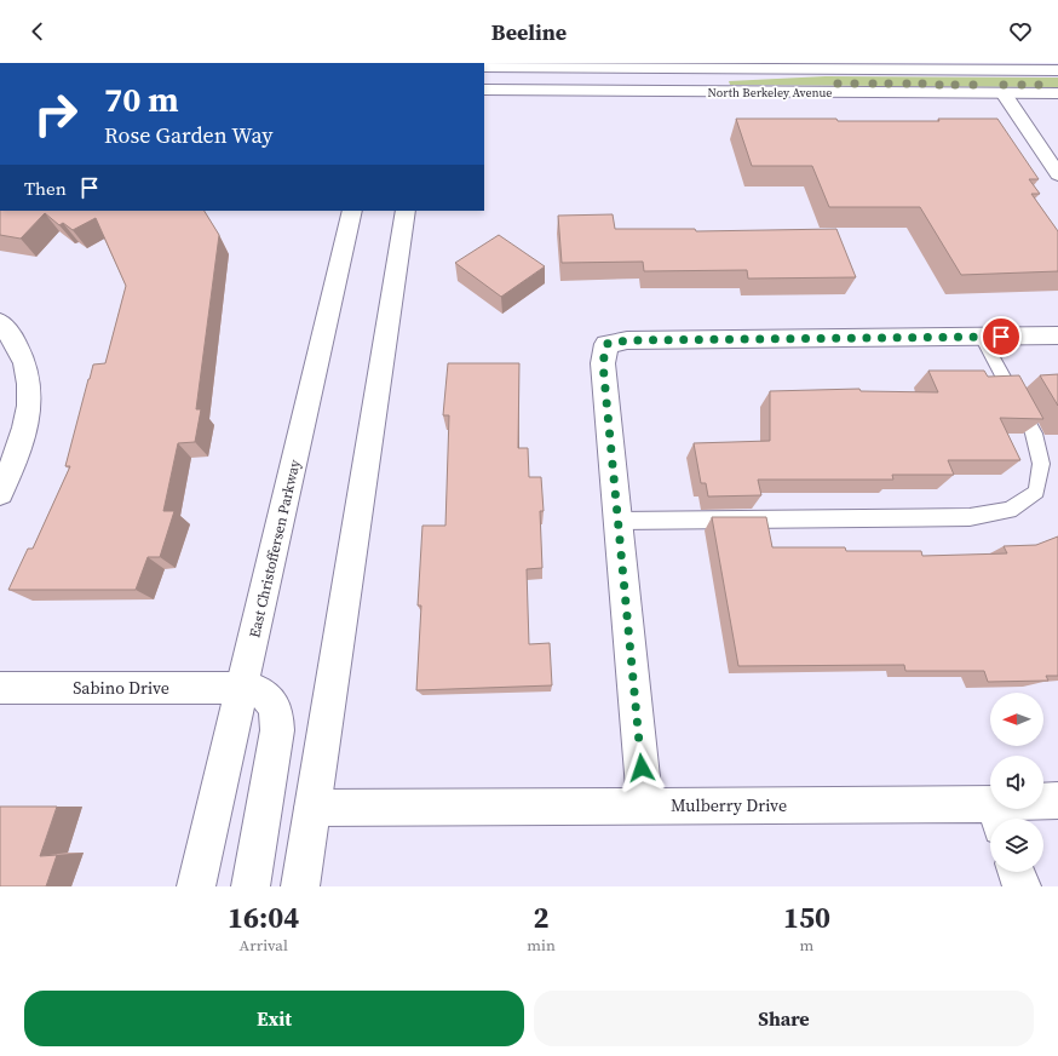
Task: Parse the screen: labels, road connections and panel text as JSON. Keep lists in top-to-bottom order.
{
  "streets": {
    "street": [
      "North Berkeley Avenue",
      "East Christoffersen Parkway",
      "Sabino Drive",
      "Mulberry Drive"
    ]
  },
  "crossings": [
    ["East Christoffersen Parkway", "Sabino Drive"]
  ],
  "north": "left",
  "page": {
    "header": "Beeline",
    "turn": ["70 m", "Rose Garden Way"],
    "then": "Then",
    "eta": [
      "16:04",
      "Arrival",
      "2",
      "min",
      "150",
      "m"
    ],
    "buttons": ["Exit", "Share"]
  }
}
